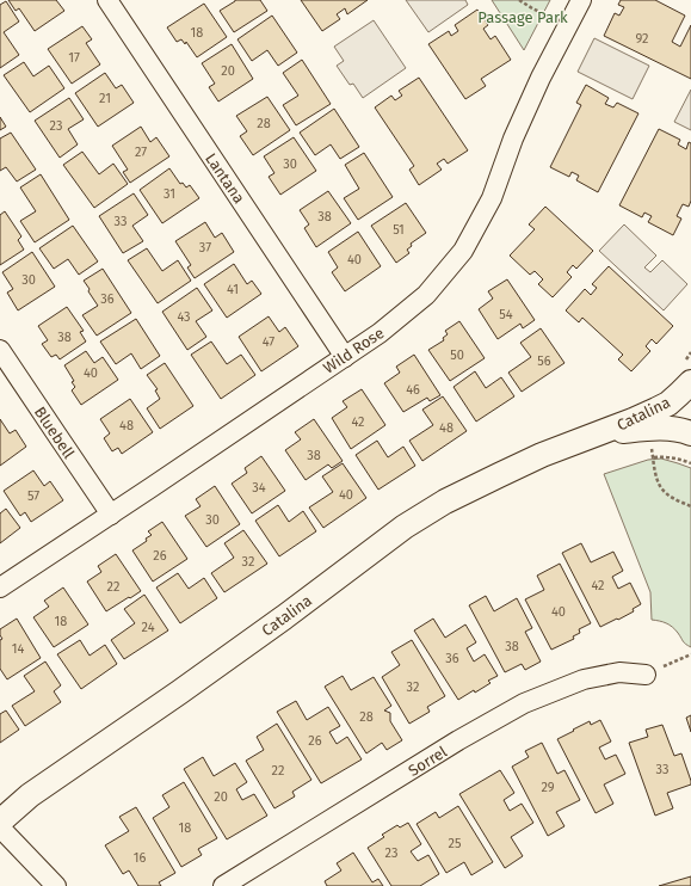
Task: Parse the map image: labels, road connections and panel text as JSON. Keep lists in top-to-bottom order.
{
  "streets": {
    "street": [
      "Lantana",
      "Wild Rose",
      "Catalina",
      "Bluebell",
      "Sorrel"
    ]
  },
  "crossings": [
    ["Lantana", "Wild Rose"],
    ["Wild Rose", "Bluebell"]
  ],
  "parks": ["Passage Park"],
  "house_numbers": [
    "18",
    "92",
    "17",
    "20",
    "21",
    "28",
    "23",
    "27",
    "30",
    "31",
    "38",
    "33",
    "51",
    "37",
    "40",
    "30",
    "41",
    "36",
    "54",
    "43",
    "38",
    "47",
    "50",
    "56",
    "40",
    "46",
    "42",
    "48",
    "48",
    "38",
    "34",
    "40",
    "57",
    "30",
    "26",
    "32",
    "42",
    "22",
    "40",
    "18",
    "24",
    "38",
    "14",
    "36",
    "32",
    "28",
    "26",
    "33",
    "22",
    "29",
    "20",
    "18",
    "25",
    "23",
    "16"
  ]
}
